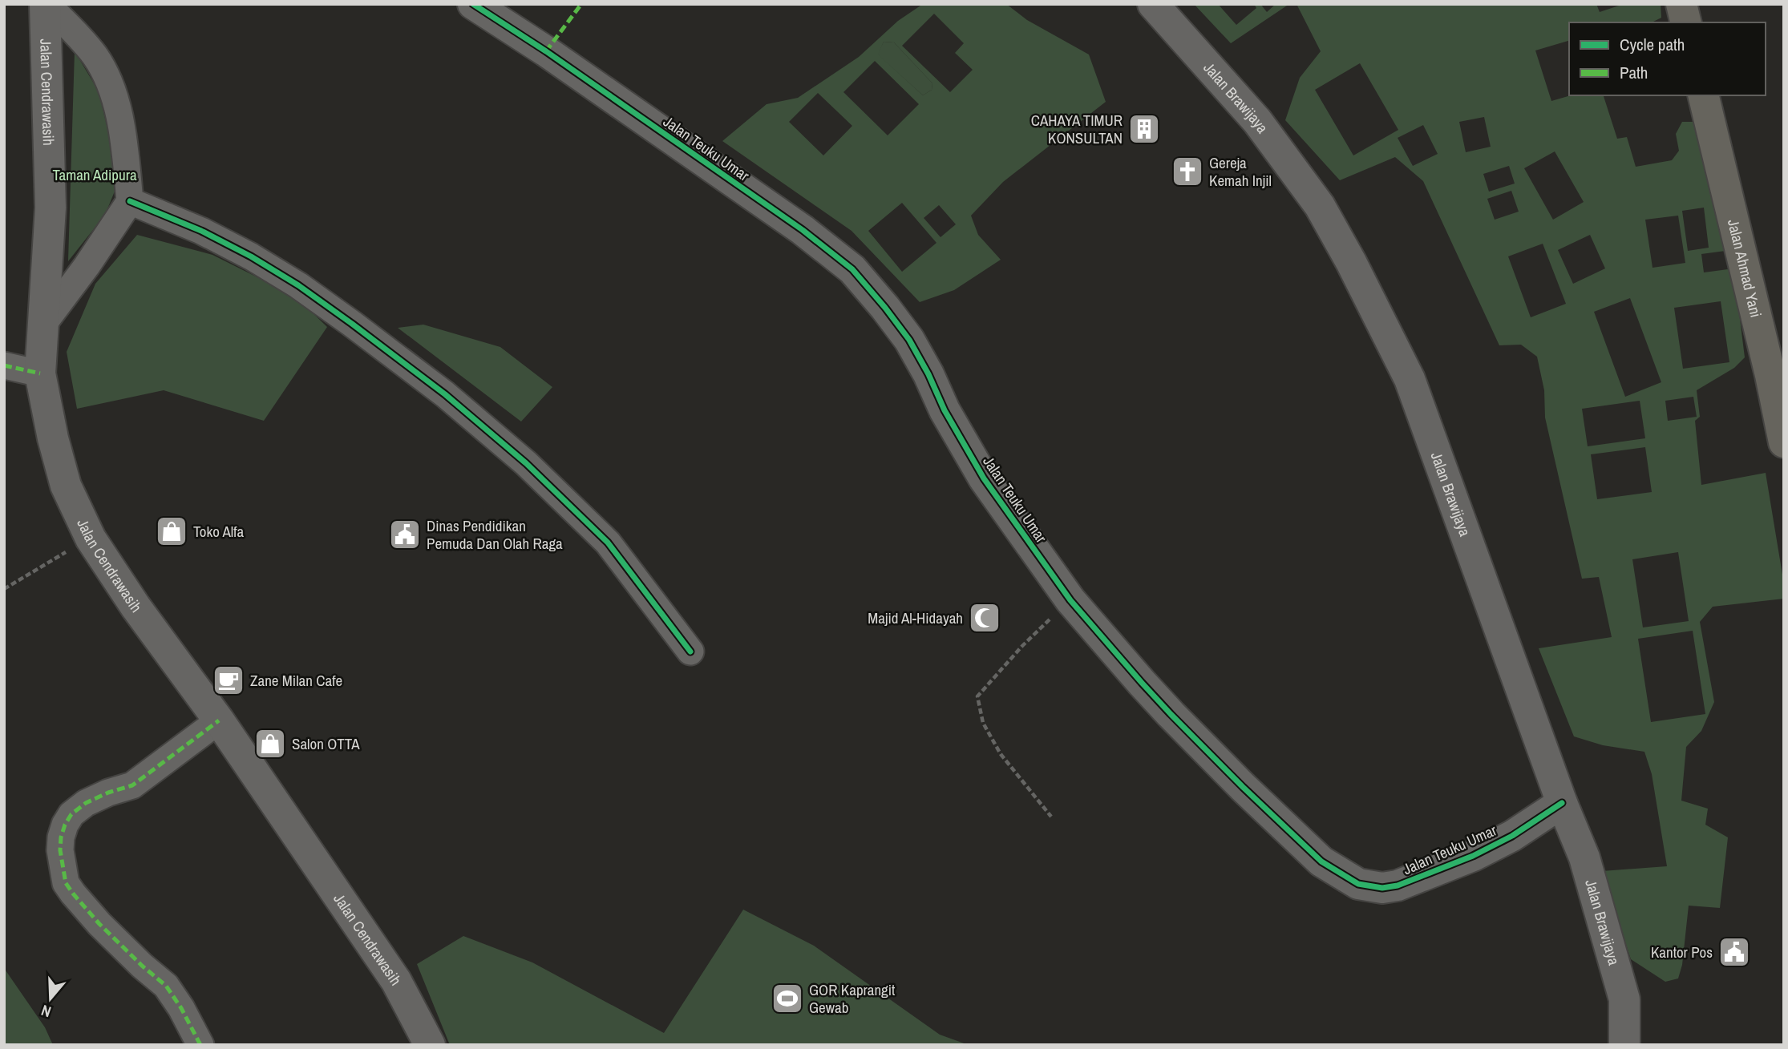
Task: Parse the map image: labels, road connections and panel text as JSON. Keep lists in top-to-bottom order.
{
  "streets": {
    "main road": [
      "Jalan Cendrawasih",
      "Jalan Brawijaya",
      "Jalan Teuku Umar",
      "Jalan Ahmad Yani"
    ]
  },
  "crossings": [
    ["Jalan Brawijaya", "Jalan Teuku Umar"]
  ],
  "parks": ["Taman Adipura"],
  "places": {
    "building": ["CAHAYA TIMUR KONSULTAN"],
    "church": ["Gereja Kemah Injil"],
    "shop": ["Toko Alfa", "Salon OTTA"],
    "public building": ["Dinas Pendidikan Pemuda Dan Olah Raga", "Kantor Pos"],
    "mosque": ["Majid Al-Hidayah"],
    "cafe": ["Zane Milan Cafe"],
    "sports": ["GOR Kaprangit Gewab"]
  },
  "legend": ["Cycle path", "Path"],
  "north": "bottom"
}
